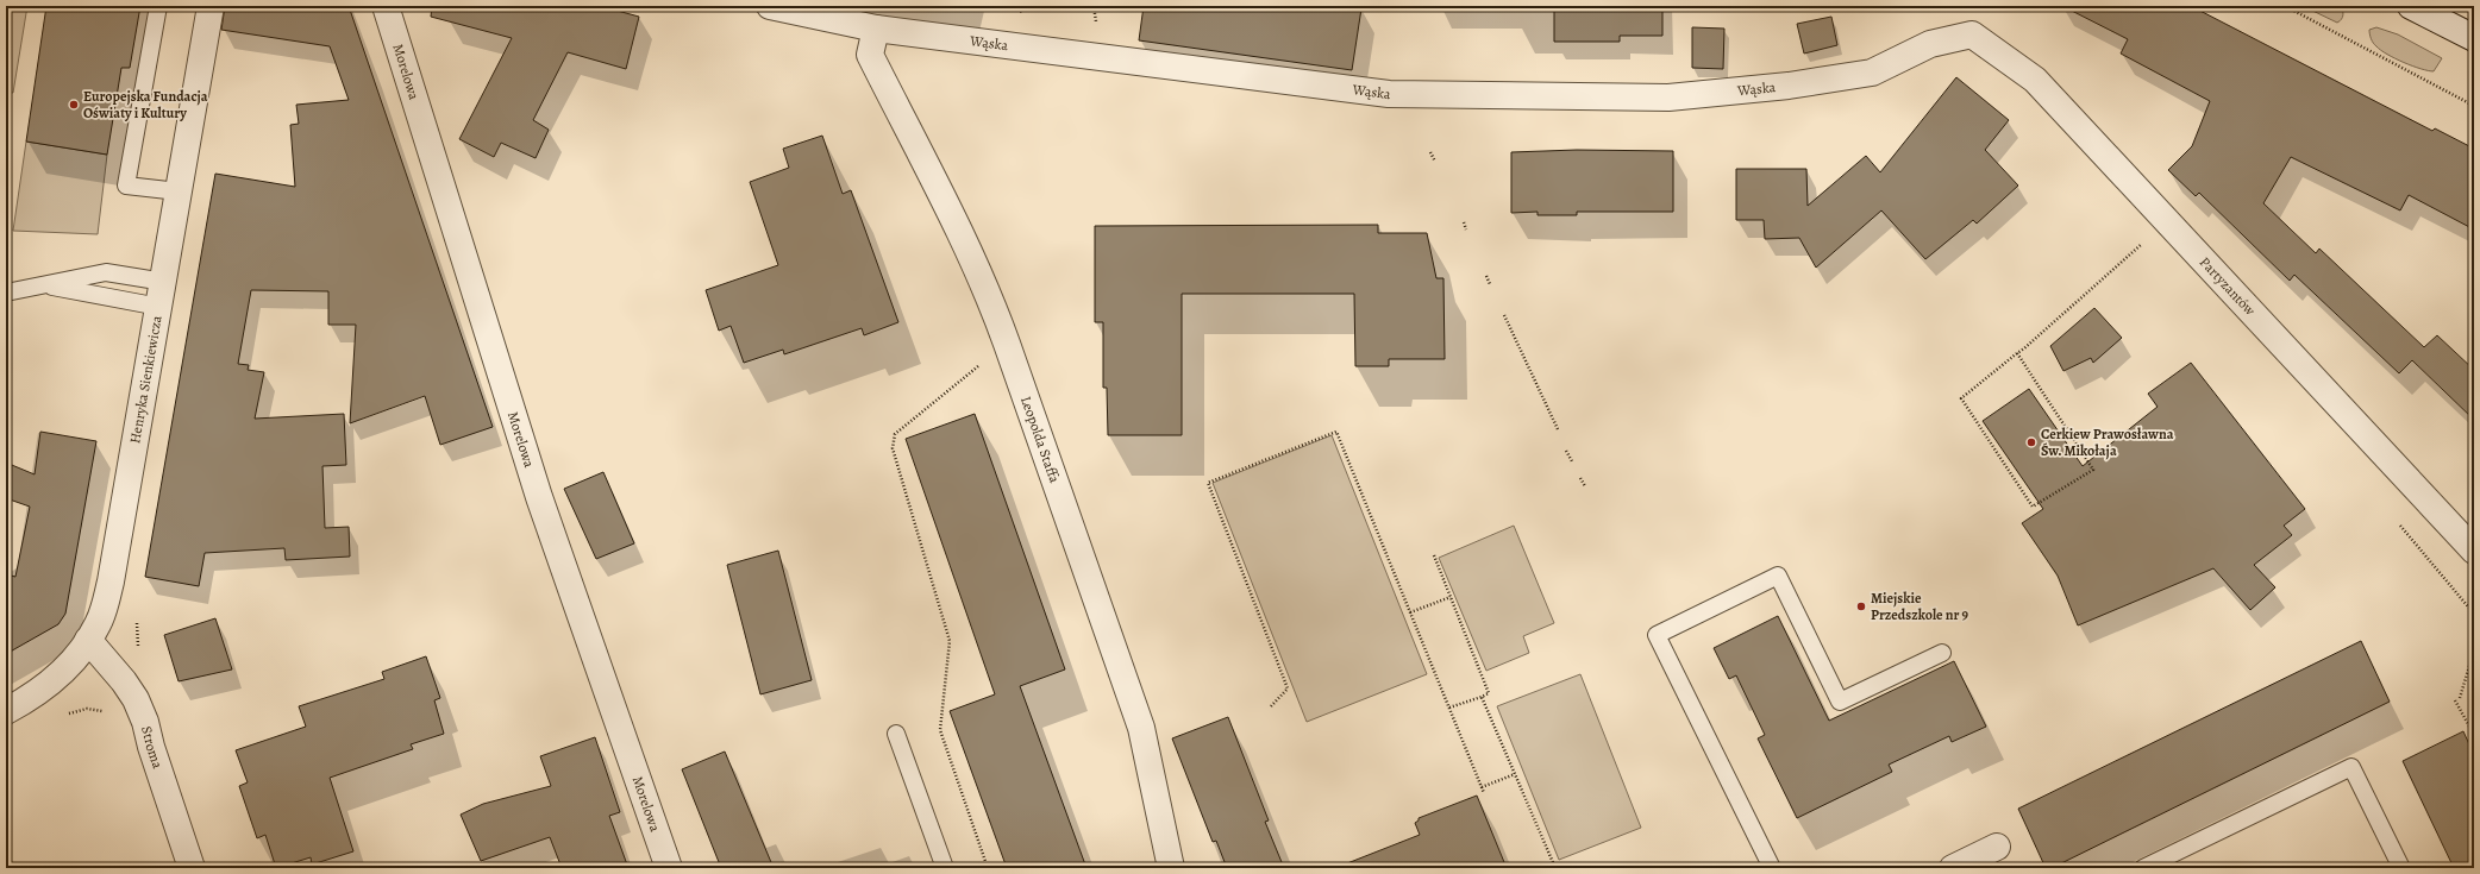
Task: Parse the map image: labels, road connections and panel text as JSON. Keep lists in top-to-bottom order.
{
  "streets": {
    "street": [
      "Wąska",
      "Morelowa",
      "Partyzantów",
      "Henryka Sienkiewicza",
      "Leopolda Staffa",
      "Stroma"
    ]
  },
  "crossings": [
    ["Wąska", "Partyzantów"],
    ["Wąska", "Leopolda Staffa"],
    ["Henryka Sienkiewicza", "Stroma"]
  ],
  "places": ["Europejska Fundacja Oświaty i Kultury", "Cerkiew Prawosławna Św. Mikołaja", "Miejskie Przedszkole nr 9"]
}
